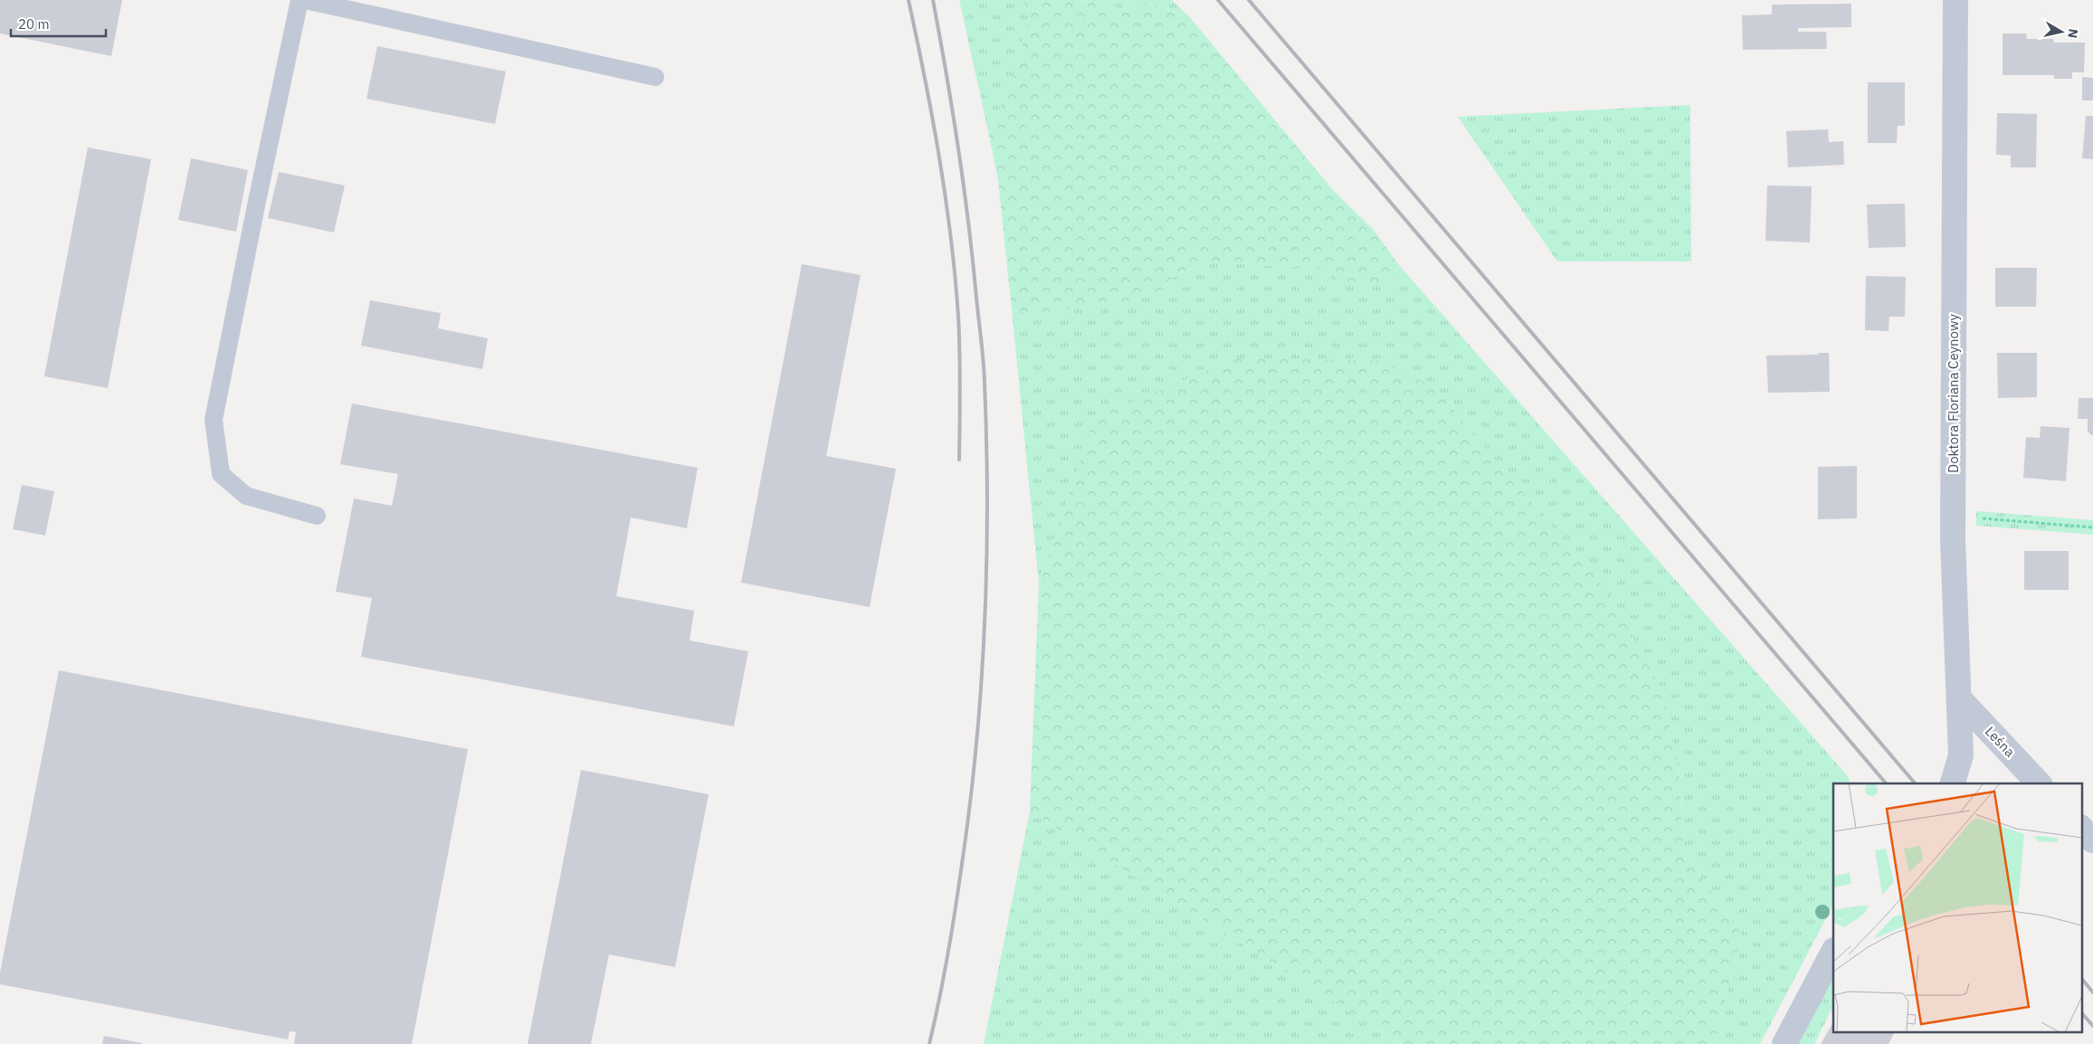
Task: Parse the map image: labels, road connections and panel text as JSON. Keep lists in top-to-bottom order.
{
  "streets": {
    "street": ["Doktora Floriana Ceynowy", "Leśna"]
  },
  "crossings": [
    ["Doktora Floriana Ceynowy", "Leśna"]
  ],
  "scale_bar": "20 m",
  "north": "right"
}
